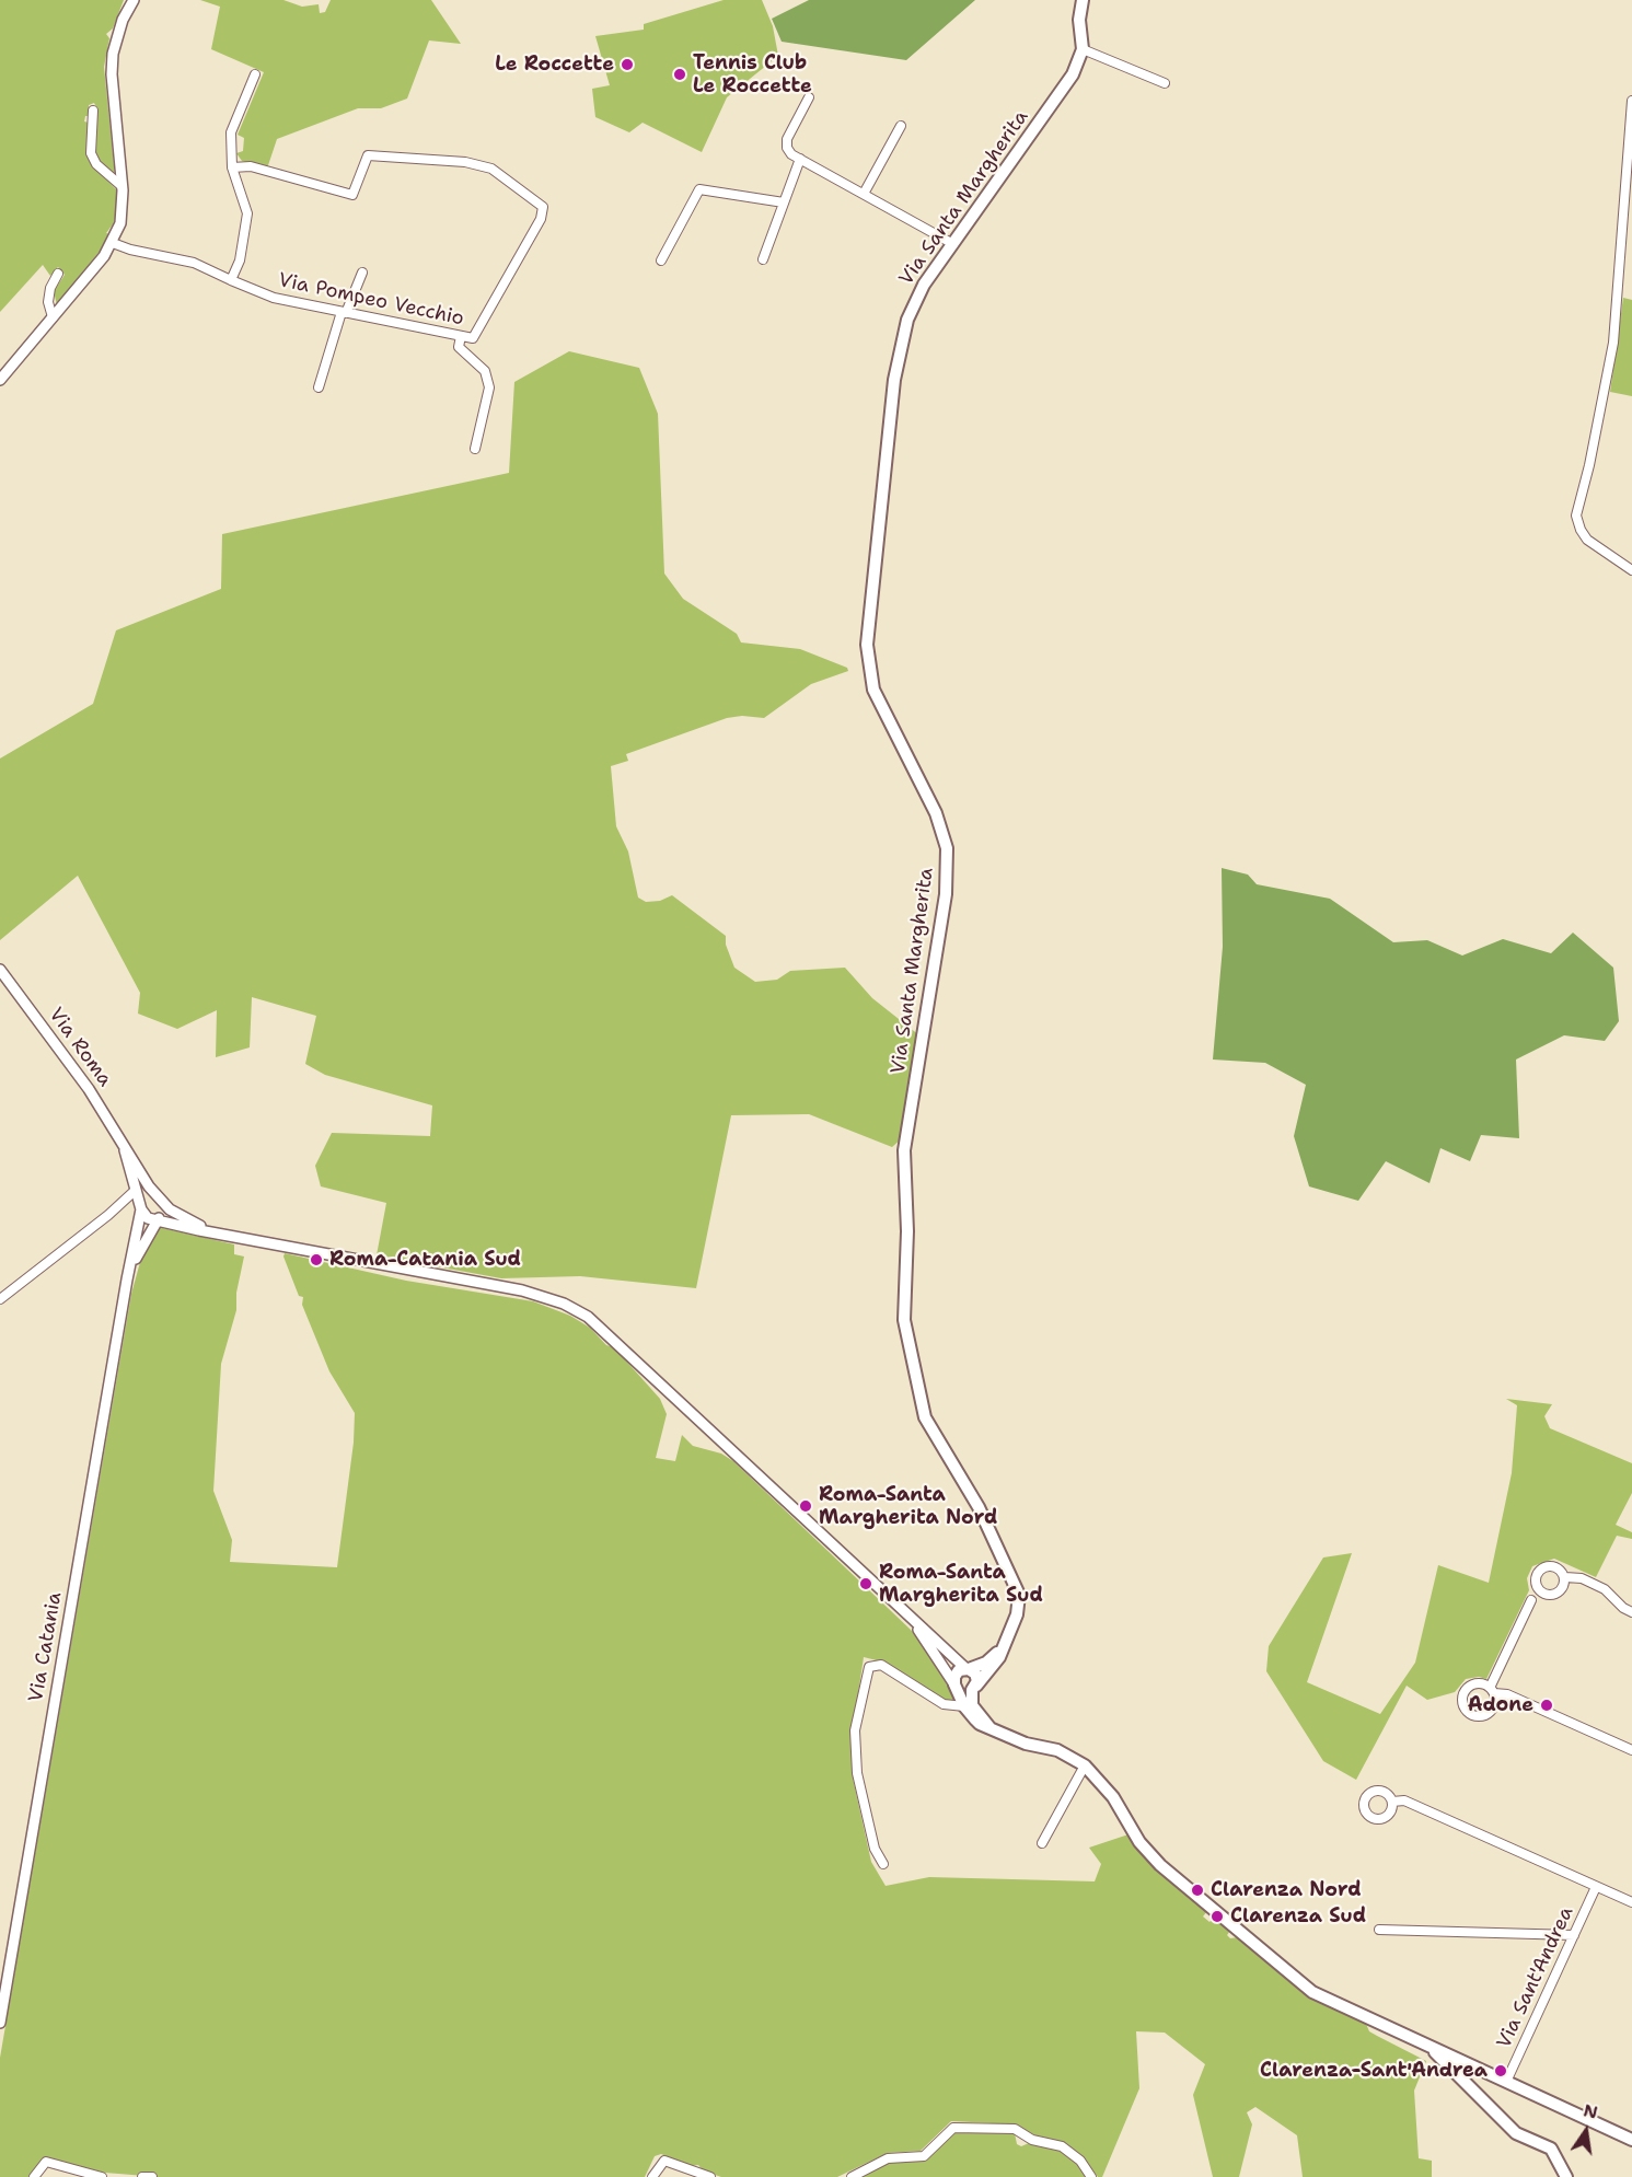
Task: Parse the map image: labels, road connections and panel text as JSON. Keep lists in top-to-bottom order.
{
  "streets": {
    "main road": ["Via Santa Margherita"],
    "street": [
      "Via Pompeo Vecchio",
      "Via Roma",
      "Via Catania",
      "Via Sant'Andrea"
    ]
  },
  "places": [
    "Le Roccette",
    "Tennis Club Le Roccette",
    "Roma-Catania Sud",
    "Roma-Santa Margherita Nord",
    "Roma-Santa Margherita Sud",
    "Adone",
    "Clarenza Nord",
    "Clarenza Sud",
    "Clarenza-Sant'Andrea"
  ],
  "north": "top"
}
